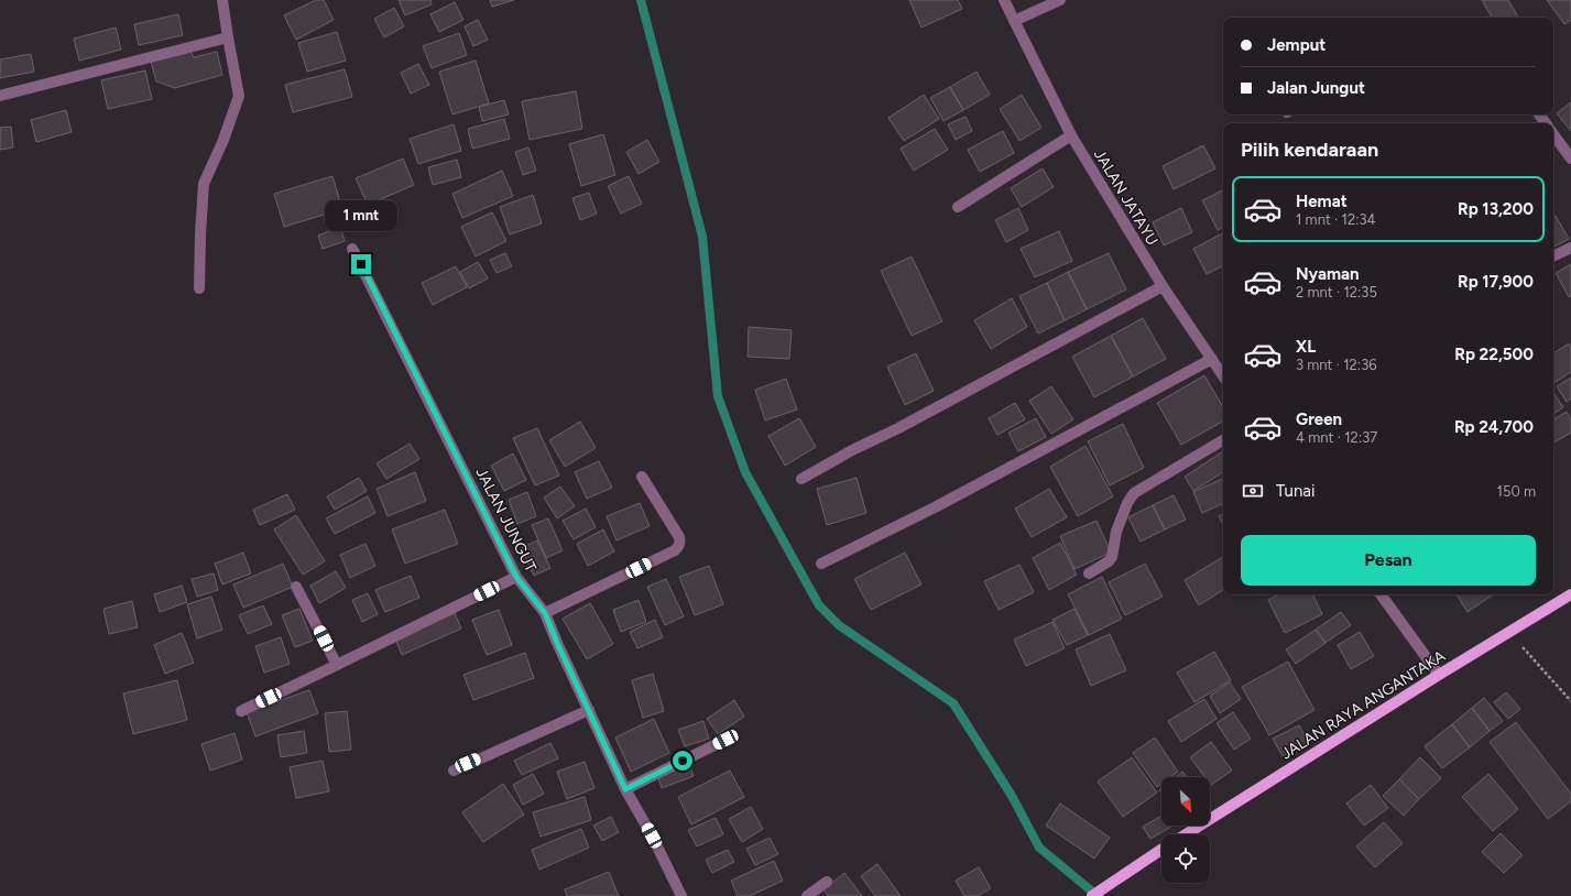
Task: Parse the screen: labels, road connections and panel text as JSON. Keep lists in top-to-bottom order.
{
  "streets": {
    "main road": ["JALAN RAYA ANGANTAKA"],
    "street": ["JALAN JATAYU", "JALAN JUNGUT"]
  },
  "north": "bottom right",
  "page": {
    "banner": ["Jemput", "Jalan Jungut"],
    "heading": "Pilih kendaraan",
    "list": [
      {
        "name": "Hemat",
        "note": "1 mnt · 12:34",
        "value": "Rp 13,200"
      },
      {
        "name": "Nyaman",
        "note": "2 mnt · 12:35",
        "value": "Rp 17,900"
      },
      {
        "name": "XL",
        "note": "3 mnt · 12:36",
        "value": "Rp 22,500"
      },
      {
        "name": "Green",
        "note": "4 mnt · 12:37",
        "value": "Rp 24,700"
      }
    ],
    "bubble": "1 mnt",
    "pay": ["Tunai", "150 m"],
    "buttons": "Pesan"
  }
}
